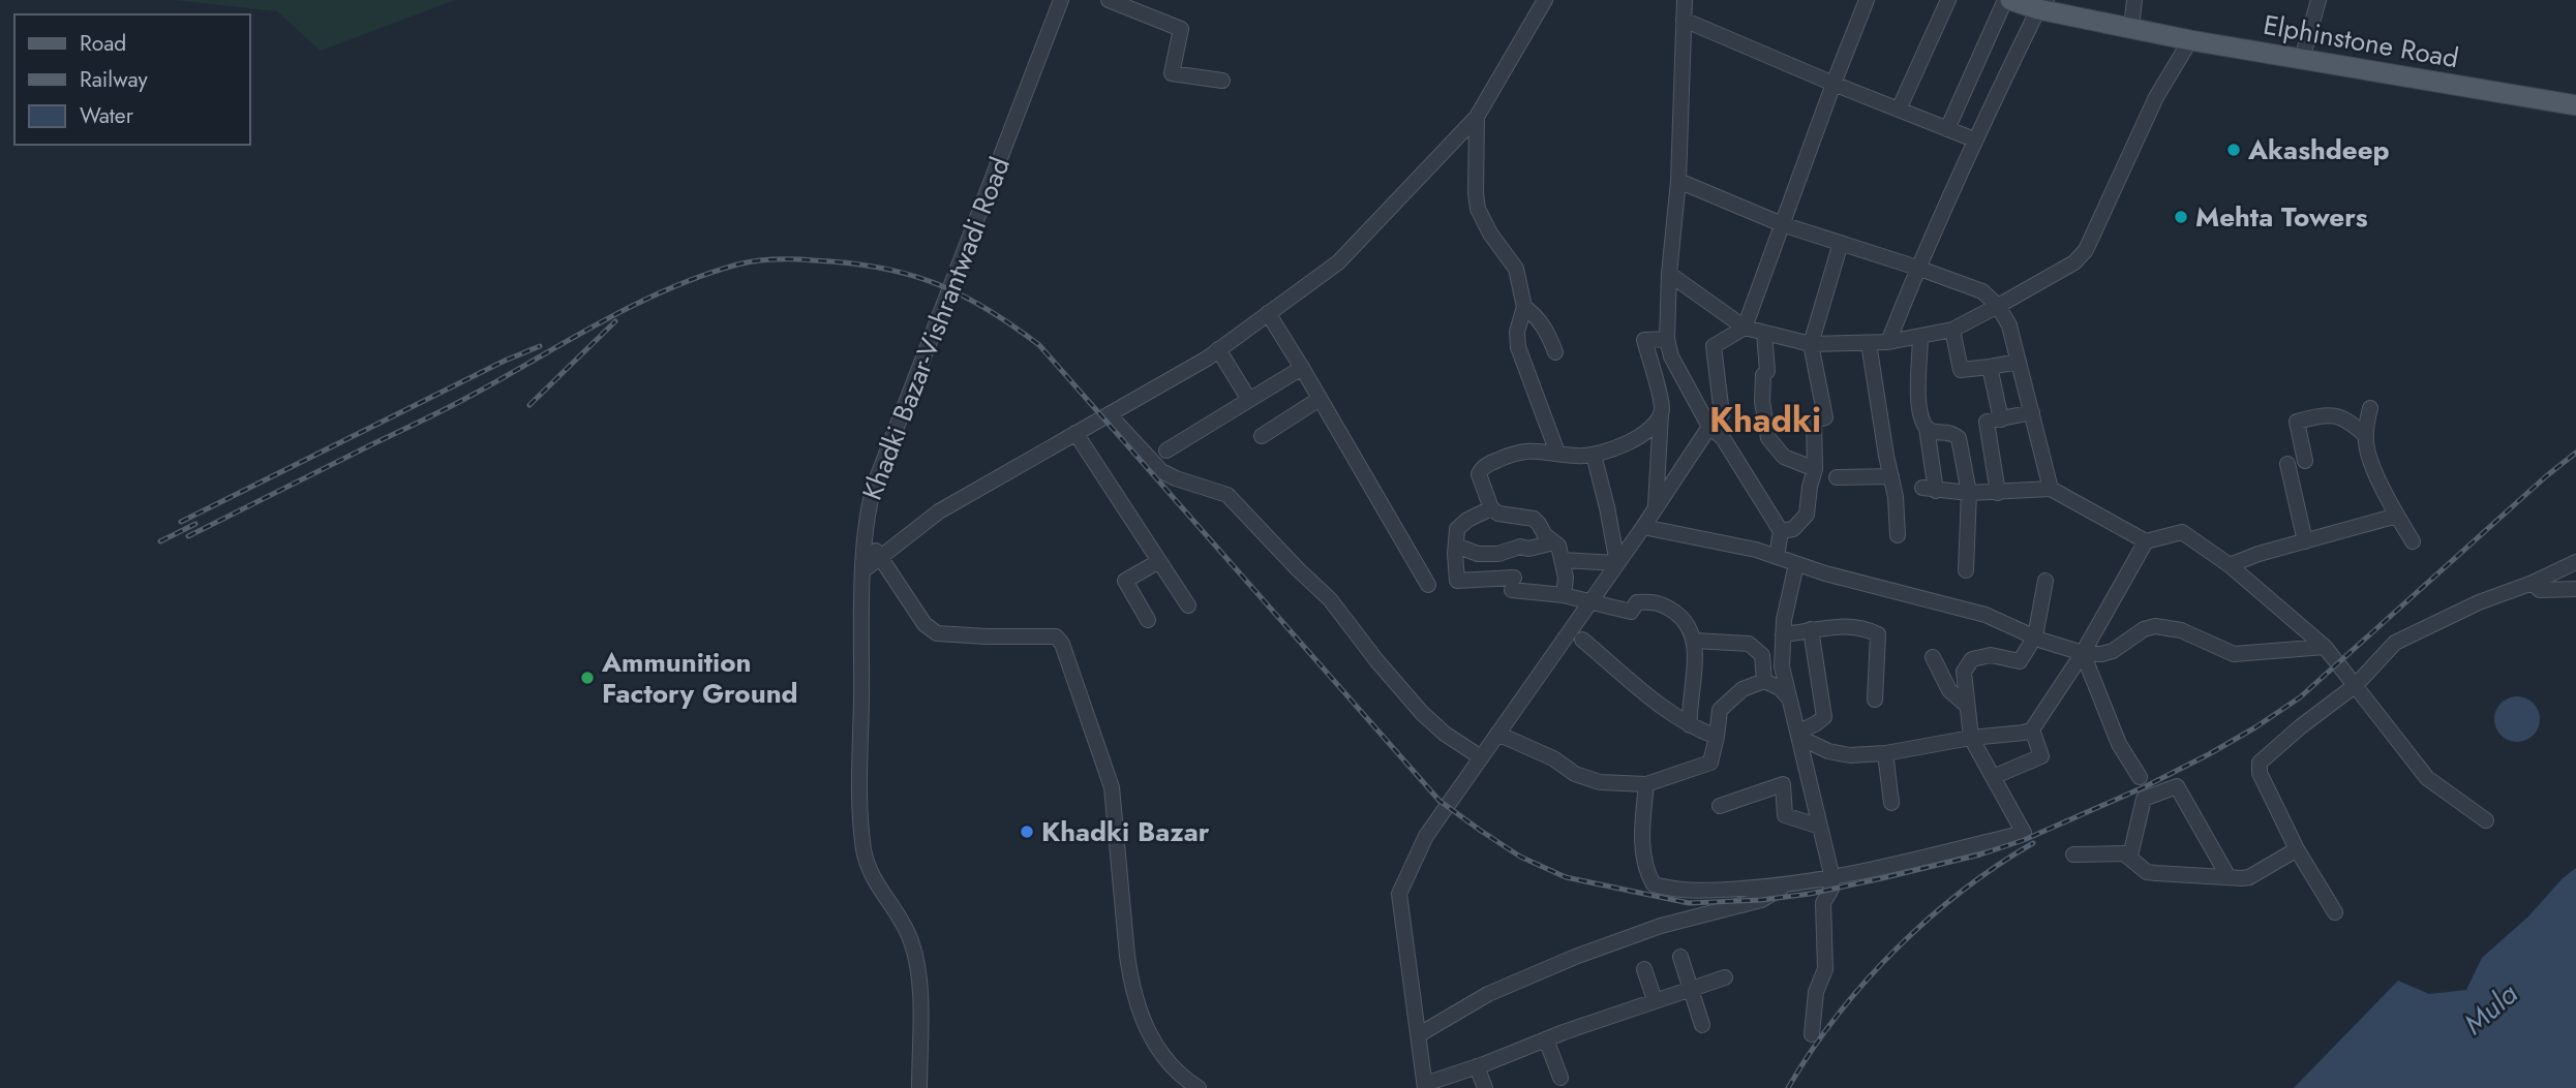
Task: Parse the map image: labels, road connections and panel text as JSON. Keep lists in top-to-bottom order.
{
  "streets": {
    "main road": ["Elphinstone Road"],
    "street": ["Khadki Bazar-Vishrantwadi Road"]
  },
  "districts": ["Khadki"],
  "water": ["Mula"],
  "places": [
    "Akashdeep",
    "Mehta Towers",
    "Ammunition Factory Ground",
    "Khadki Bazar"
  ],
  "legend": ["Road", "Railway", "Water"]
}
